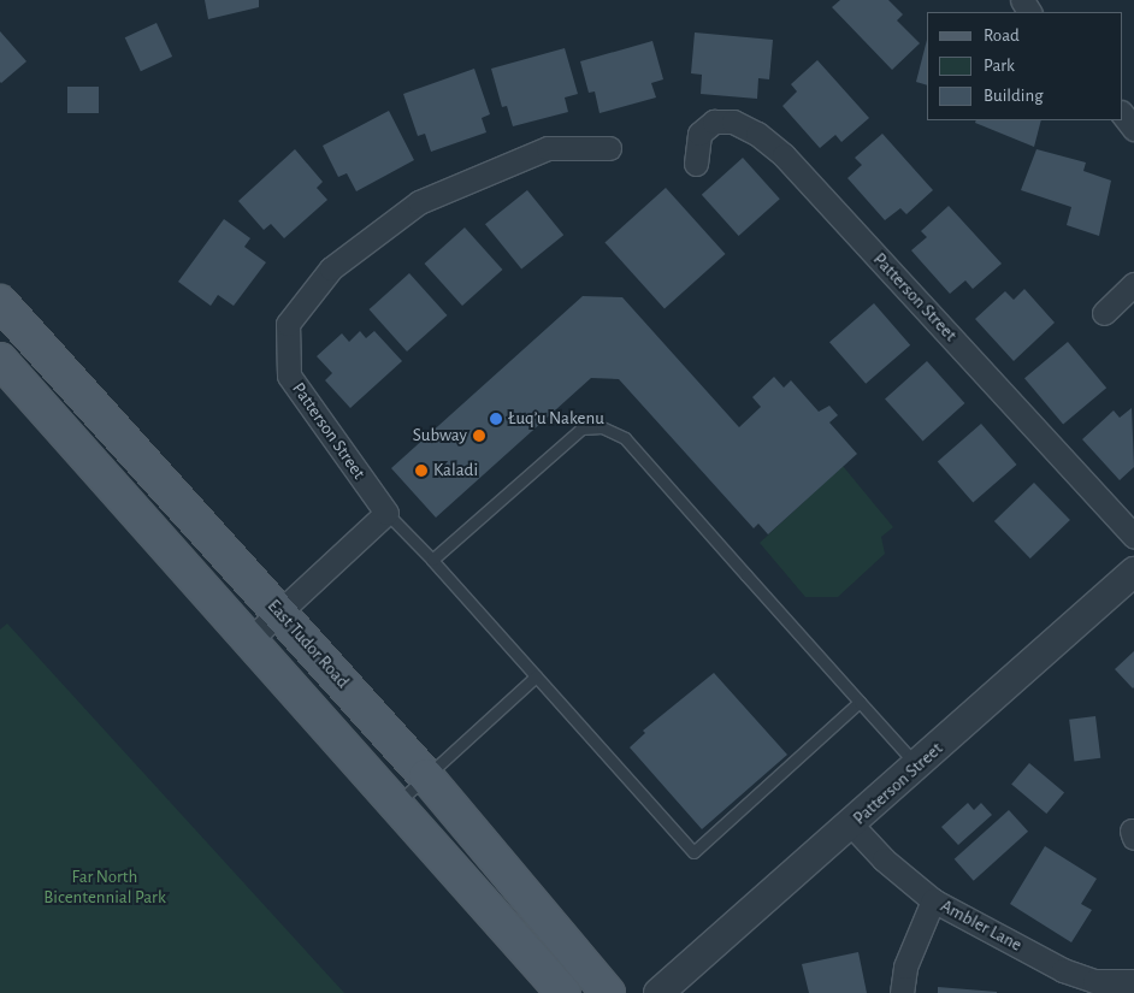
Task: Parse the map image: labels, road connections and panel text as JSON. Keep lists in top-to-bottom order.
{
  "streets": {
    "main road": ["East Tudor Road"],
    "street": ["Patterson Street", "Ambler Lane"]
  },
  "crossings": [
    ["Patterson Street", "Ambler Lane"]
  ],
  "parks": ["Far North Bicentennial Park"],
  "places": ["Łuq’u Nakenu", "Subway", "Kaladi"],
  "legend": ["Road", "Park", "Building"]
}
